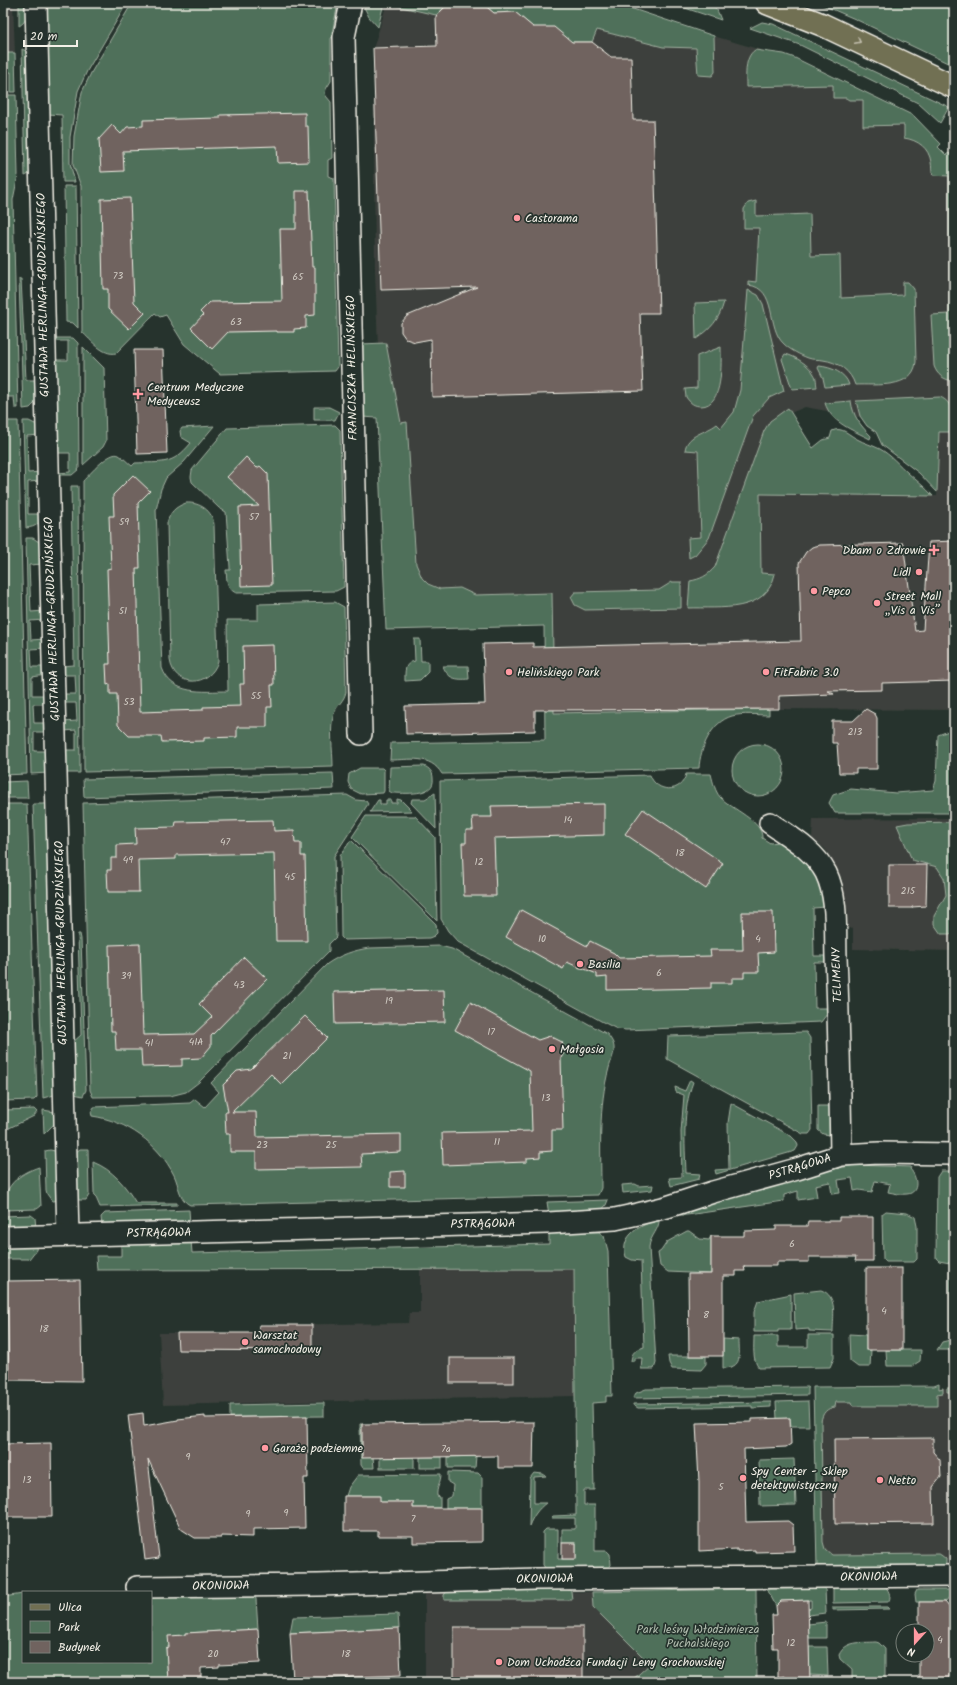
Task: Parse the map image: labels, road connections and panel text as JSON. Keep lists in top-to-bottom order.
{
  "streets": {
    "street": [
      "GUSTAWA HERLINGA-GRUDZIŃSKIEGO",
      "FRANCISZKA HELIŃSKIEGO",
      "TELIMENY",
      "PSTRĄGOWA",
      "OKONIOWA"
    ]
  },
  "crossings": [
    ["GUSTAWA HERLINGA-GRUDZIŃSKIEGO", "PSTRĄGOWA"],
    ["TELIMENY", "PSTRĄGOWA"]
  ],
  "parks": ["Park leśny Włodzimierza Puchalskiego"],
  "places": {
    "other": [
      "Castorama",
      "Lidl",
      "Pepco",
      "Street Mall „Vis a Vis”",
      "Helińskiego Park",
      "FitFabric 3.0",
      "Basilia",
      "Małgosia",
      "Warsztat samochodowy",
      "Garaże podziemne",
      "Spy Center - Sklep detektywistyczny",
      "Netto",
      "Dom Uchodźca Fundacji Leny Grochowskiej"
    ],
    "health": ["Centrum Medyczne Medyceusz", "Dbam o Zdrowie"]
  },
  "house_numbers": [
    "73",
    "65",
    "63",
    "57",
    "59",
    "51",
    "55",
    "53",
    "213",
    "14",
    "47",
    "18",
    "49",
    "12",
    "45",
    "215",
    "10",
    "4",
    "6",
    "39",
    "43",
    "19",
    "17",
    "41A",
    "41",
    "21",
    "13",
    "11",
    "23",
    "25",
    "6",
    "4",
    "8",
    "18",
    "7a",
    "9",
    "13",
    "5",
    "9",
    "9",
    "7",
    "4",
    "12",
    "20",
    "18"
  ],
  "legend": ["Ulica", "Park", "Budynek"],
  "scale_bar": "20 m",
  "north": "bottom"
}
